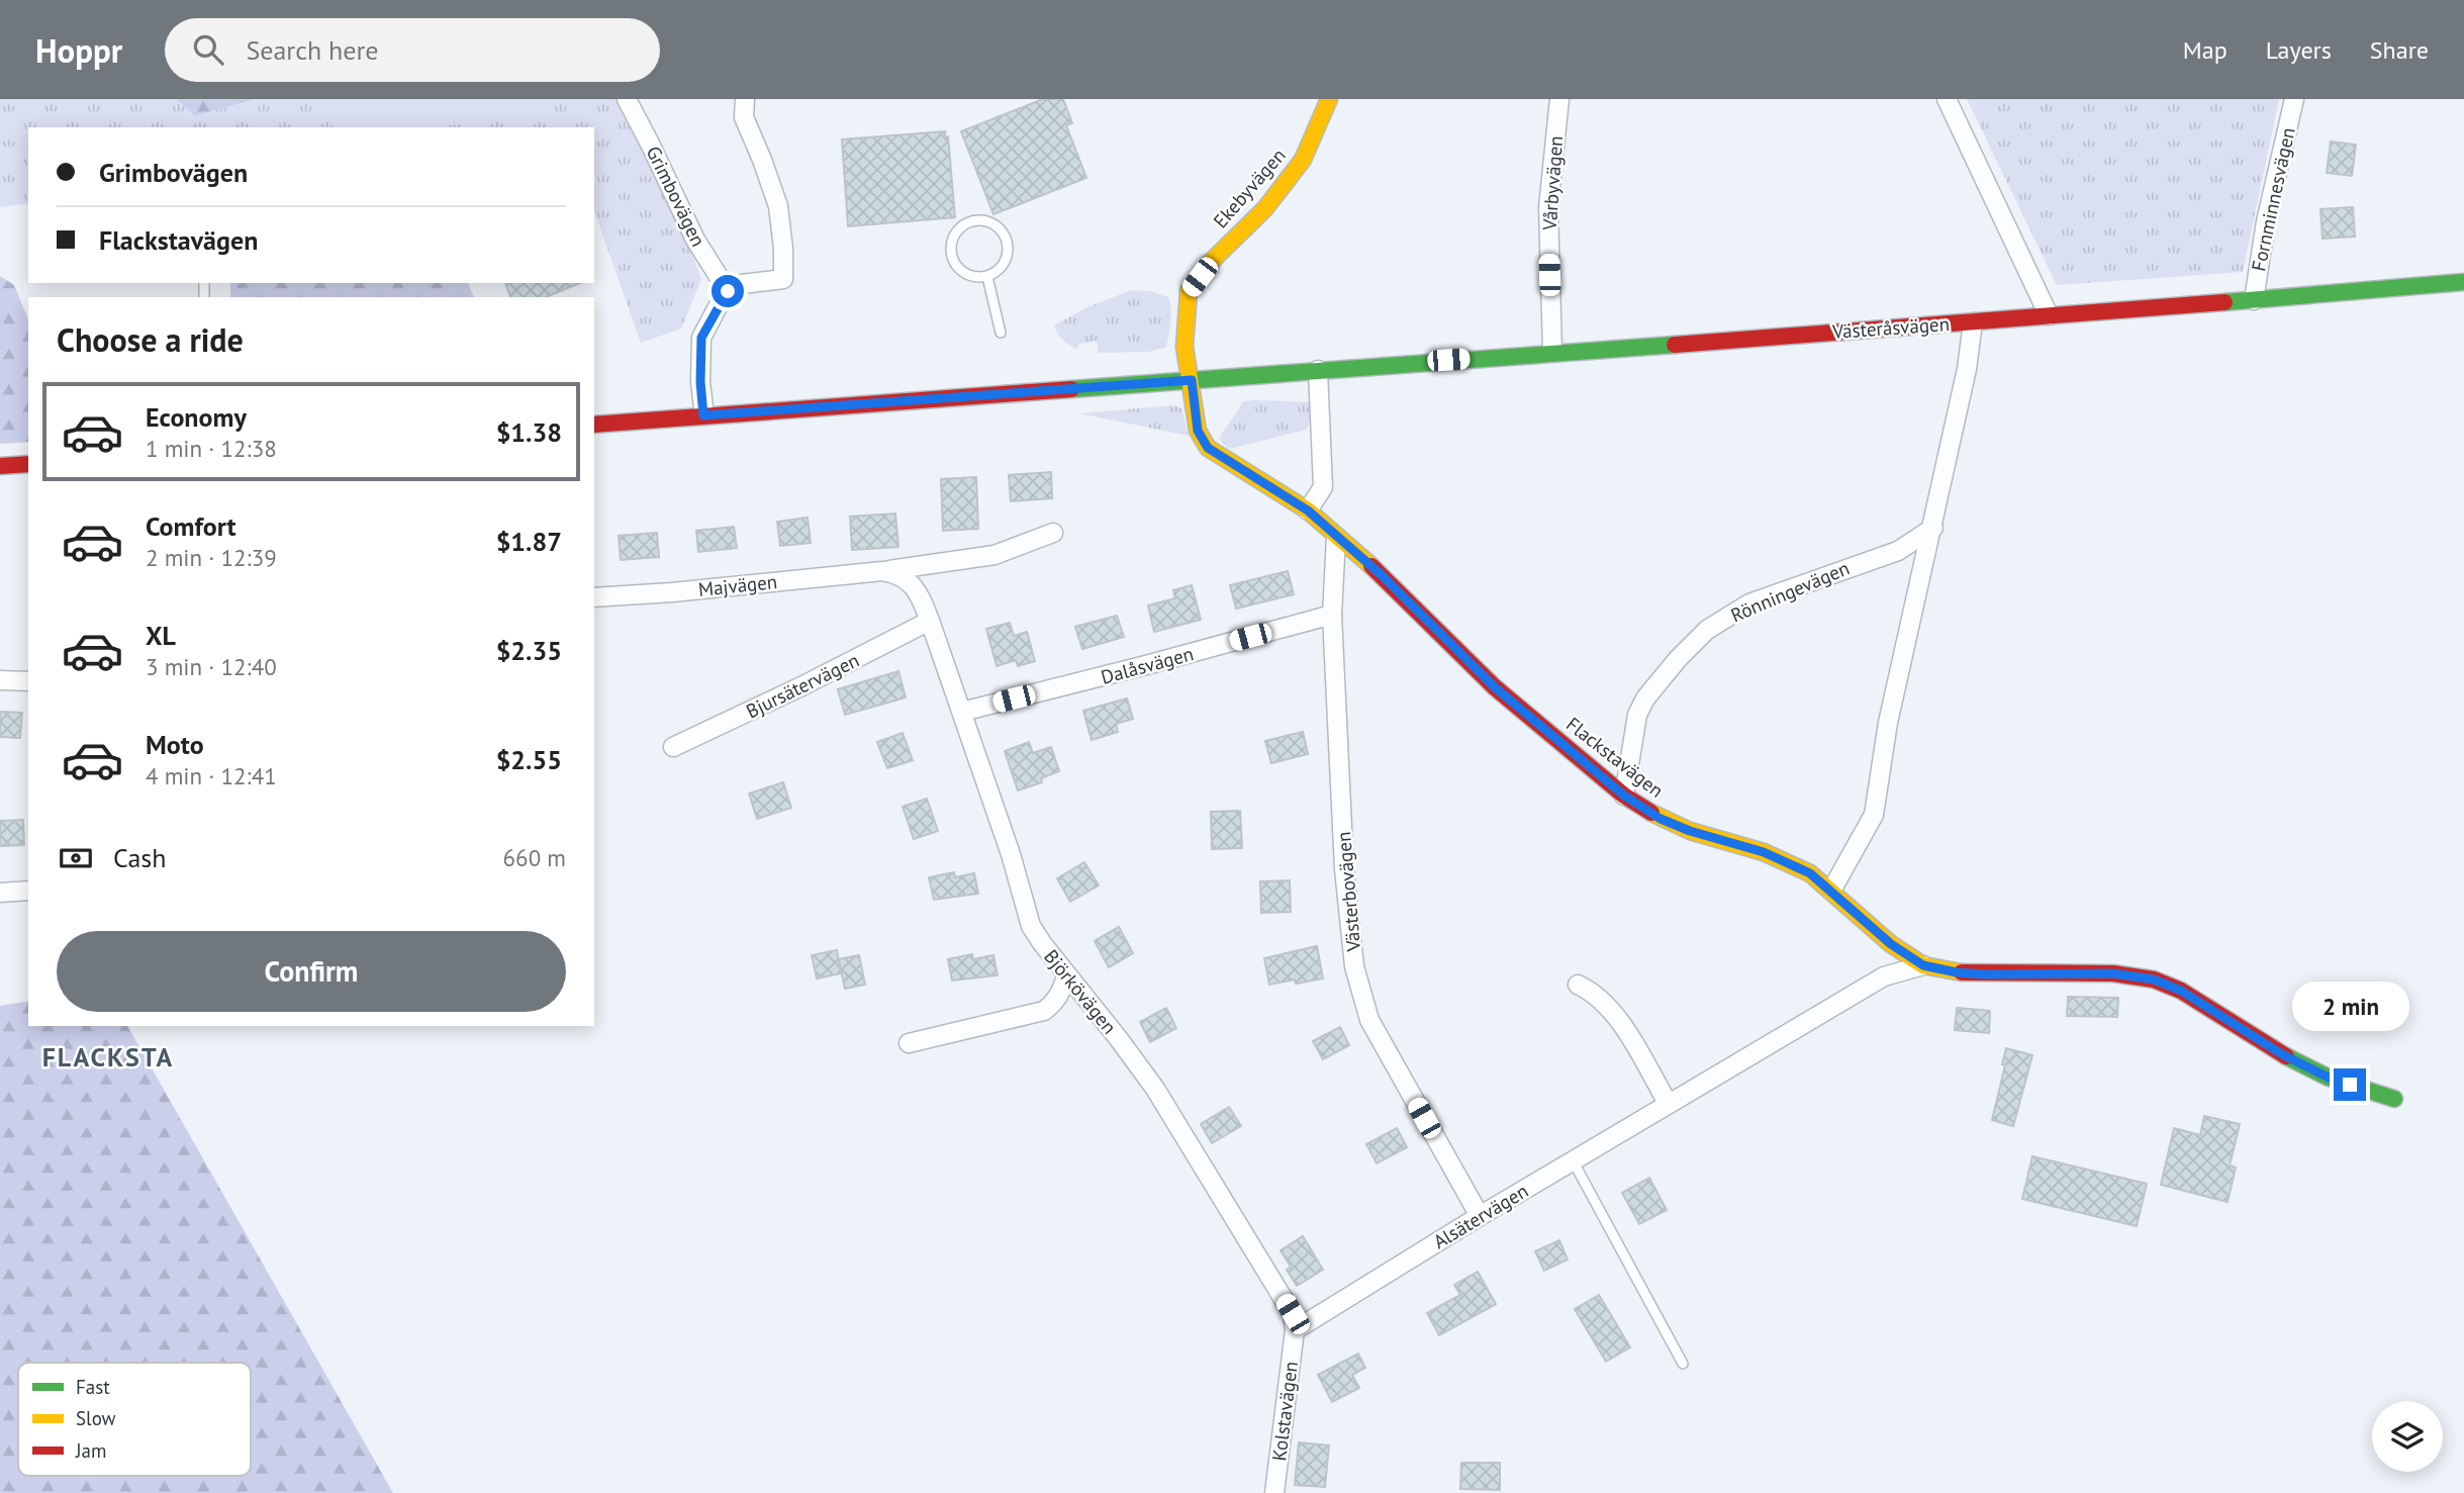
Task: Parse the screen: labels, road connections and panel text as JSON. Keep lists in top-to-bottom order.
{
  "streets": {
    "street": [
      "Vårbyvägen",
      "Ekebyvägen",
      "Grimbovägen",
      "Fornminnesvägen",
      "Västeråsvägen",
      "Majvägen",
      "Rönningevägen",
      "Dalåsvägen",
      "Bjursätervägen",
      "Flackstavägen",
      "Västerbovägen",
      "Björkövägen",
      "Alsätervägen",
      "Kolstavägen"
    ]
  },
  "crossings": [
    ["Vårbyvägen", "Västeråsvägen"],
    ["Ekebyvägen", "Västeråsvägen"],
    ["Ekebyvägen", "Flackstavägen"],
    ["Fornminnesvägen", "Västeråsvägen"],
    ["Västeråsvägen", "Flackstavägen"],
    ["Rönningevägen", "Flackstavägen"],
    ["Dalåsvägen", "Västerbovägen"],
    ["Dalåsvägen", "Björkövägen"],
    ["Bjursätervägen", "Björkövägen"],
    ["Flackstavägen", "Västerbovägen"],
    ["Flackstavägen", "Alsätervägen"],
    ["Västerbovägen", "Alsätervägen"],
    ["Björkövägen", "Alsätervägen"],
    ["Björkövägen", "Kolstavägen"],
    ["Alsätervägen", "Kolstavägen"]
  ],
  "districts": ["FLACKSTA"],
  "legend": ["Fast", "Slow", "Jam"],
  "page": {
    "header": "Hoppr",
    "search": "Search here",
    "nav": ["Map", "Layers", "Share"],
    "banner": ["Grimbovägen", "Flackstavägen"],
    "heading": "Choose a ride",
    "list": [
      {
        "name": "Economy",
        "note": "1 min · 12:38",
        "value": "$1.38"
      },
      {
        "name": "Comfort",
        "note": "2 min · 12:39",
        "value": "$1.87"
      },
      {
        "name": "XL",
        "note": "3 min · 12:40",
        "value": "$2.35"
      },
      {
        "name": "Moto",
        "note": "4 min · 12:41",
        "value": "$2.55"
      }
    ],
    "pay": ["Cash", "660 m"],
    "buttons": "Confirm",
    "bubble": "2 min"
  }
}
